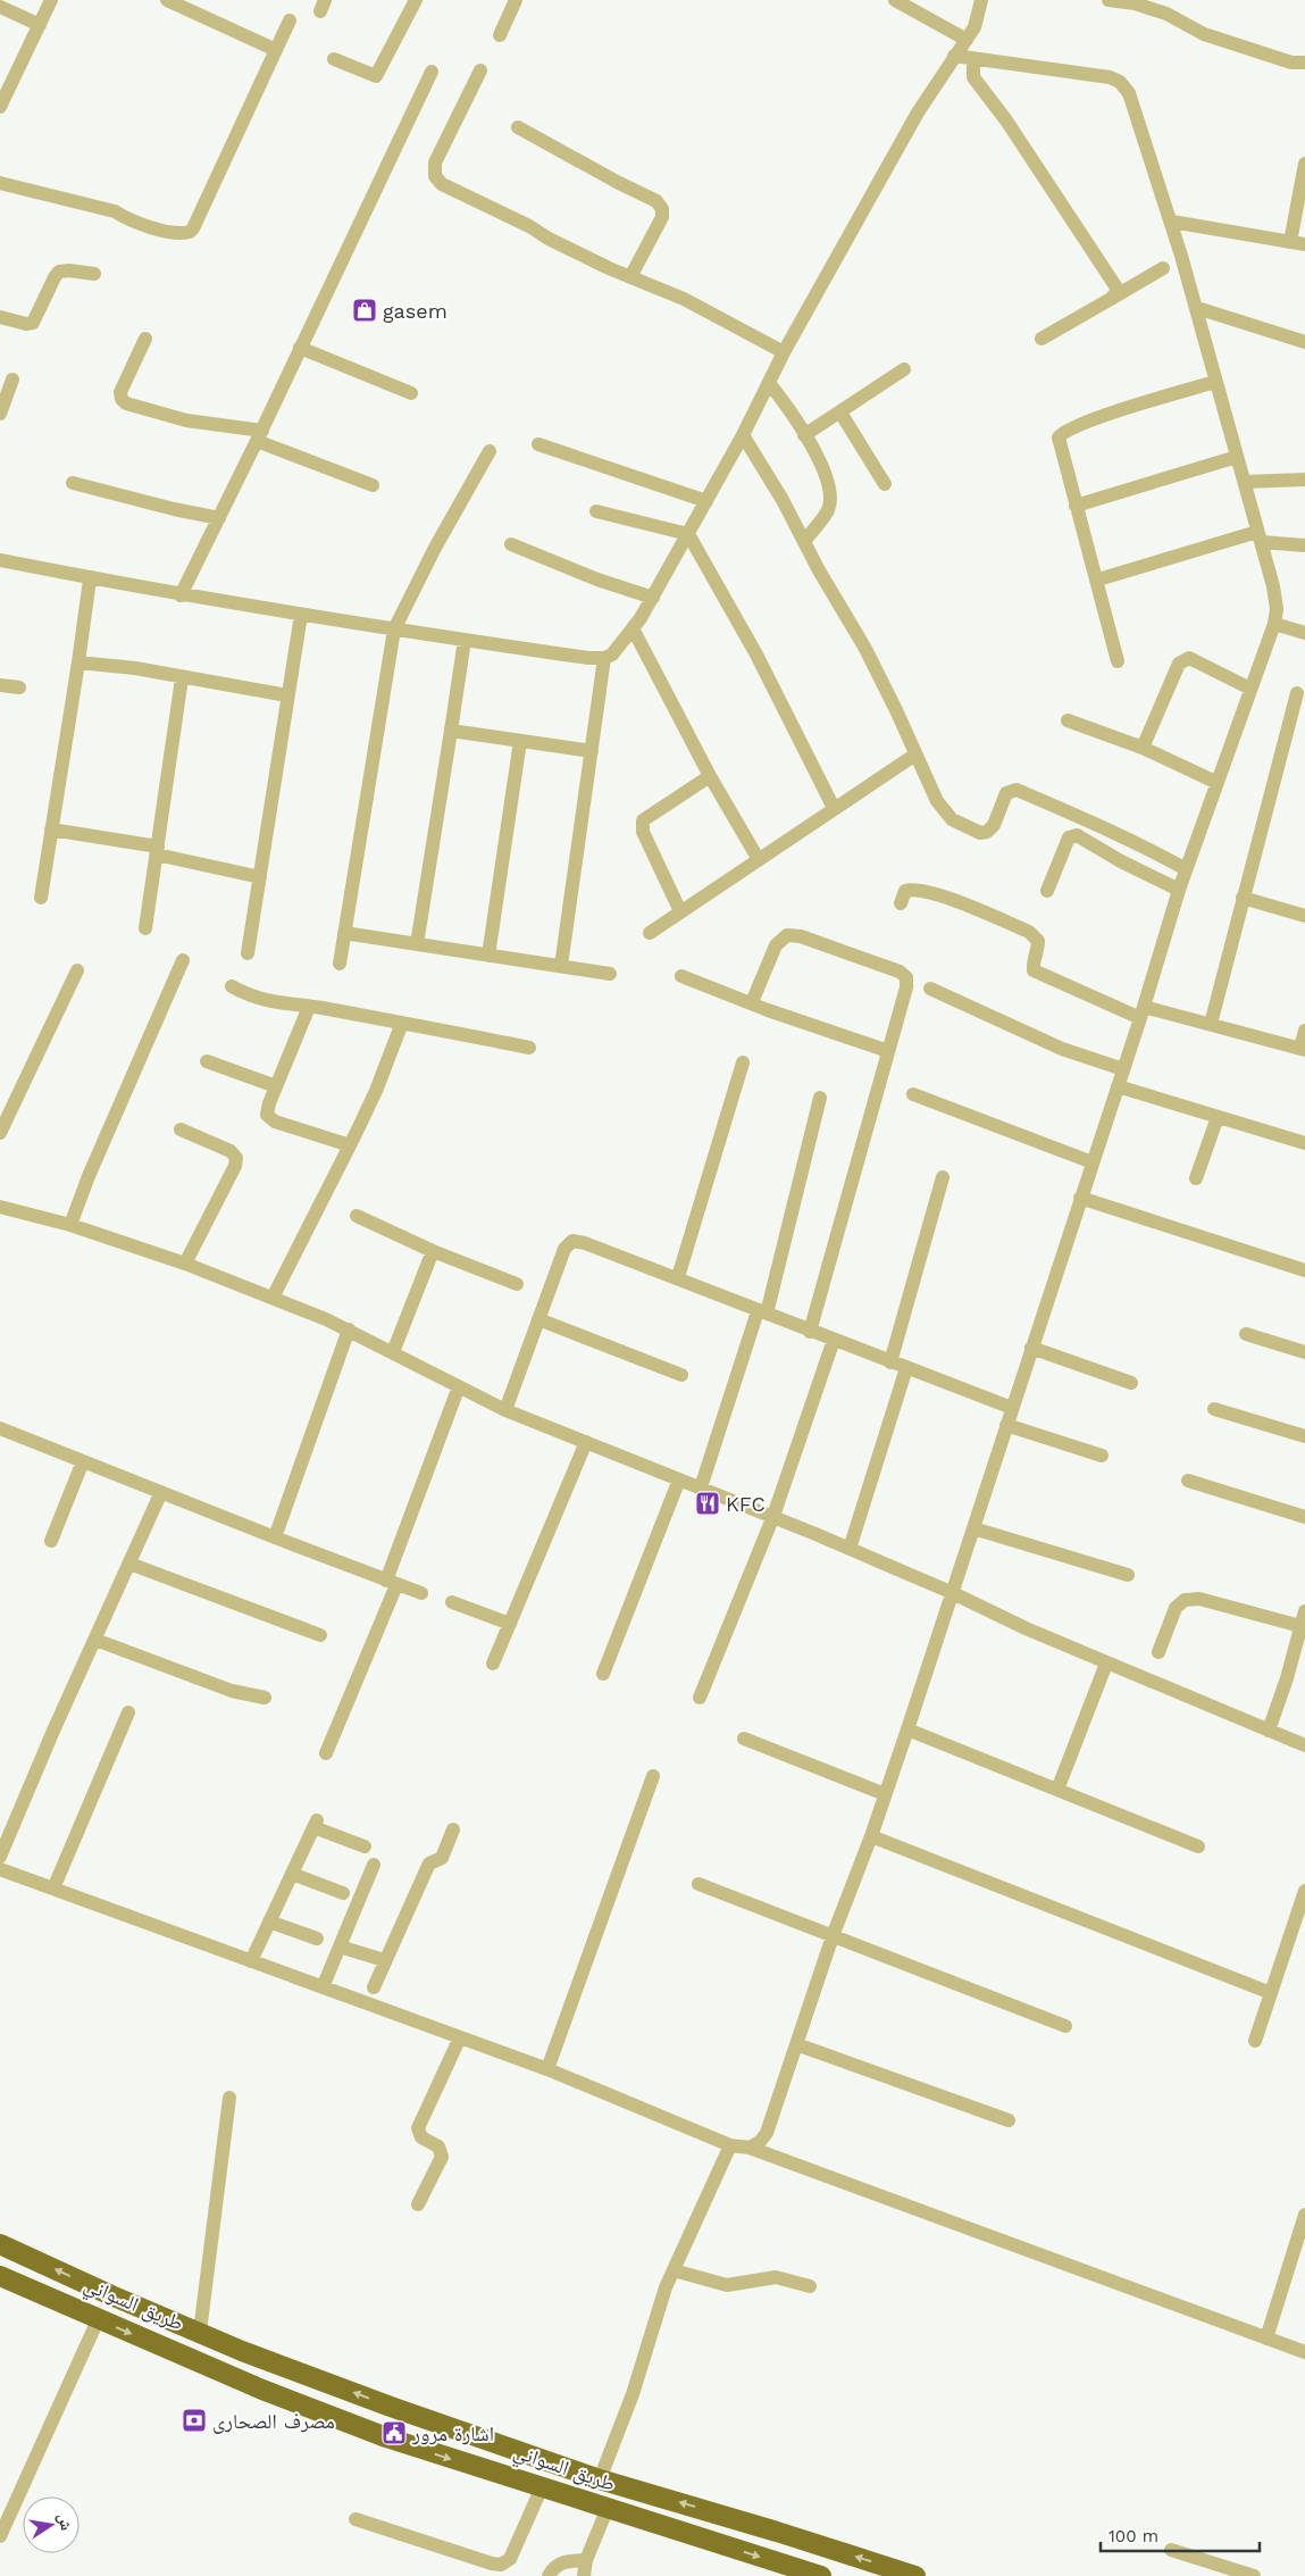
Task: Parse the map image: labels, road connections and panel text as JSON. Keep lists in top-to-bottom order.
{
  "streets": {
    "highway": ["طريق السواني"]
  },
  "places": {
    "shop": ["gasem"],
    "restaurant": ["KFC"],
    "bank": ["مصرف الصحارى"],
    "public building": ["اشارة مرور"]
  },
  "scale_bar": "100 m",
  "north": "right"
}
